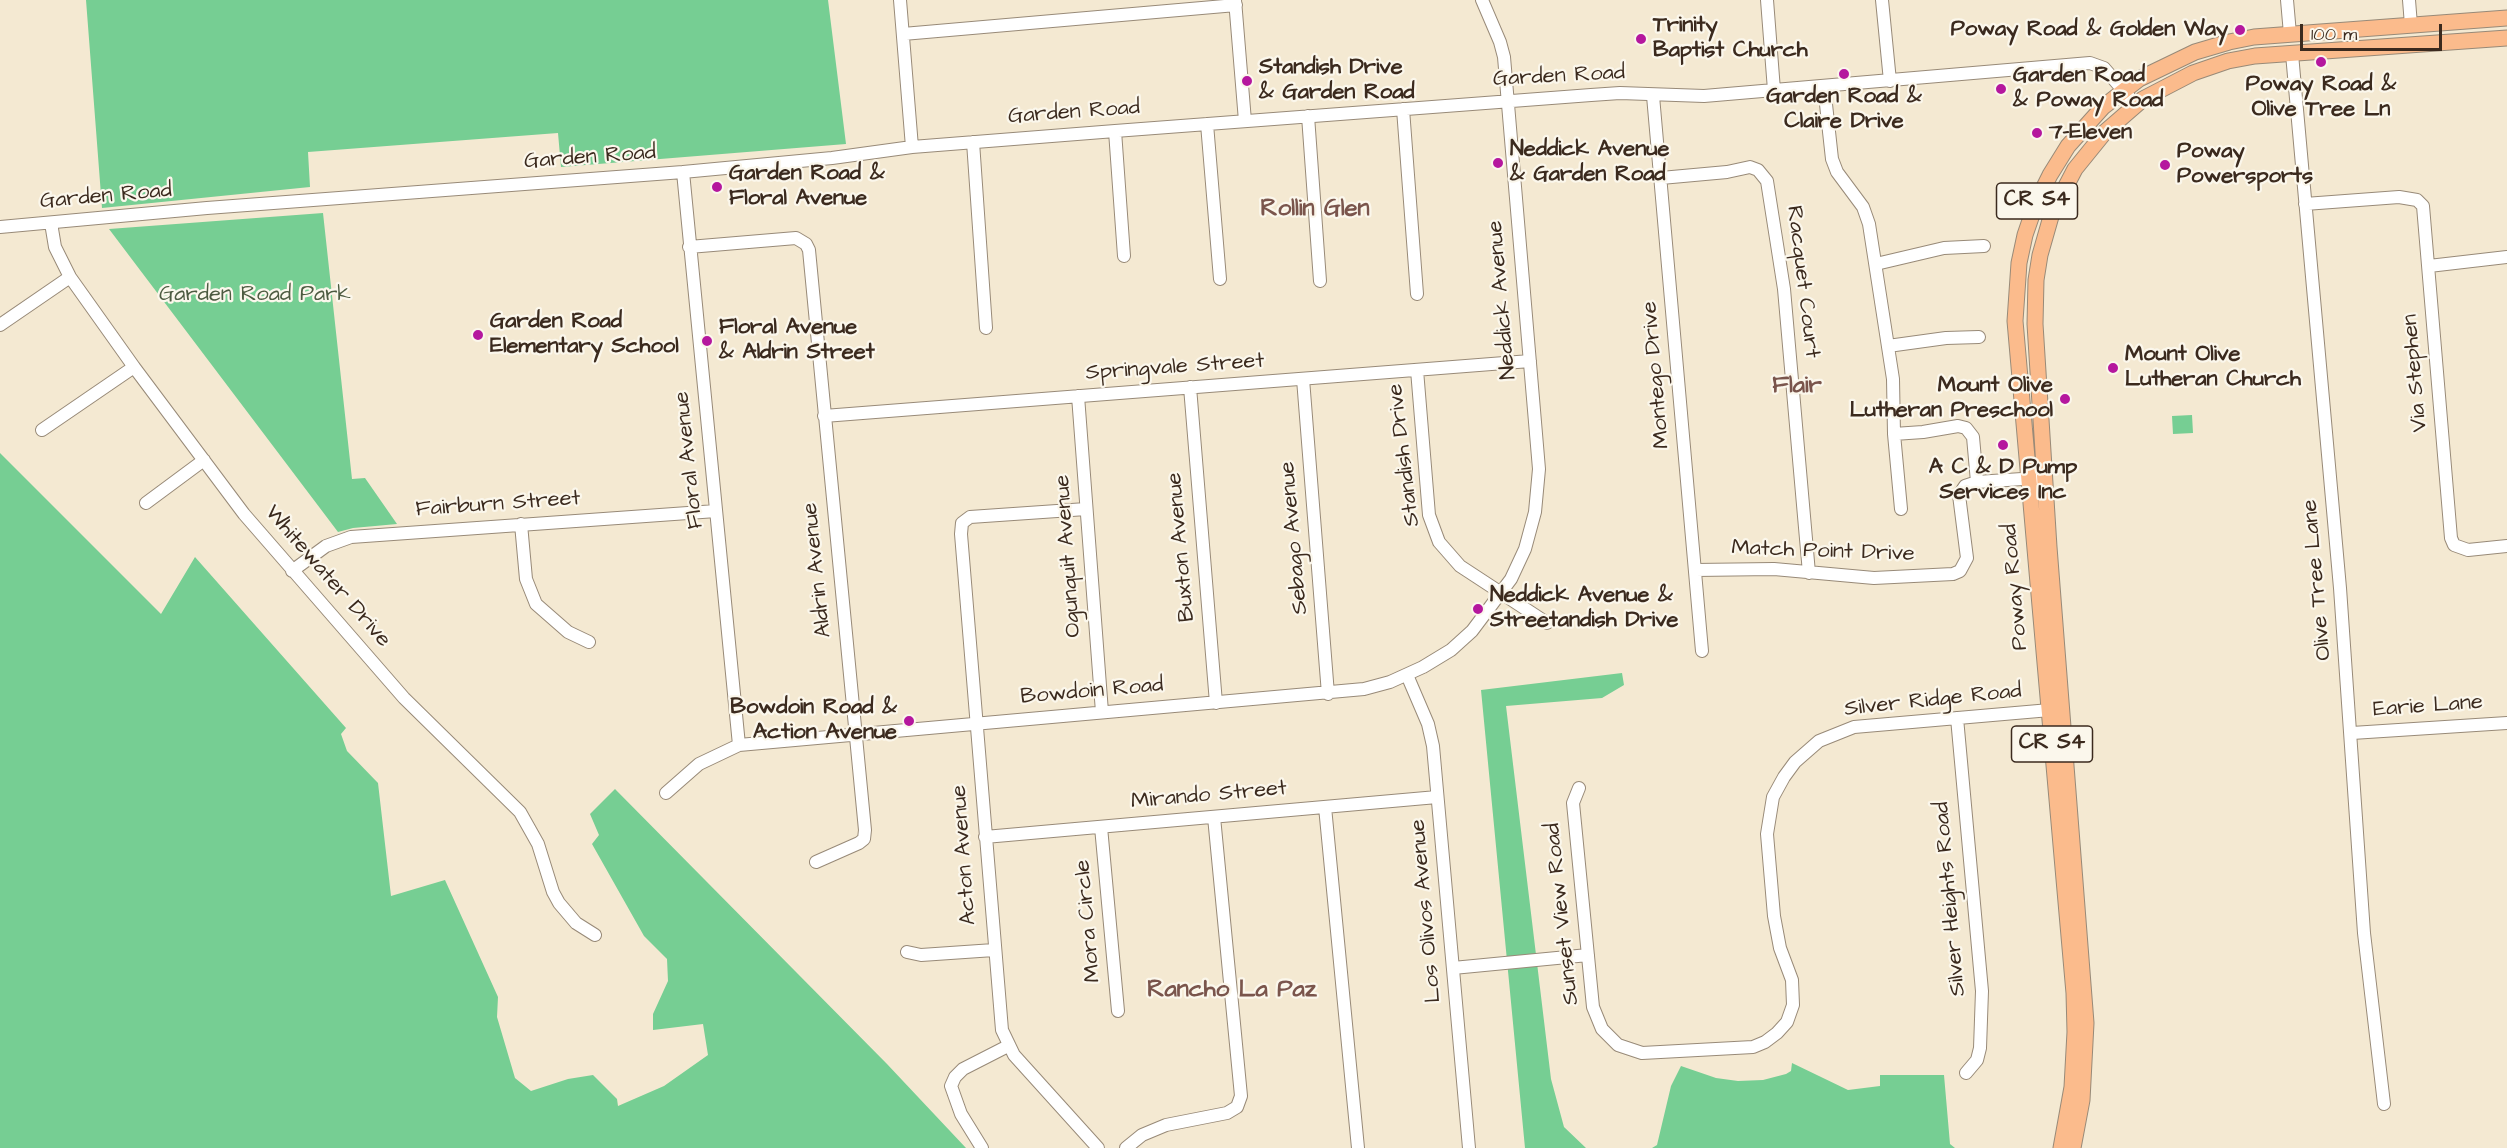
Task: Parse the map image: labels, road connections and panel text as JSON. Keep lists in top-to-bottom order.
{
  "streets": {
    "main road": ["CR S4", "Poway Road"],
    "street": [
      "Garden Road",
      "Racquet Court",
      "Neddick Avenue",
      "Springvale Street",
      "Via Stephen",
      "Montego Drive",
      "Standish Drive",
      "Floral Avenue",
      "Fairburn Street",
      "Sebago Avenue",
      "Buxton Avenue",
      "Match Point Drive",
      "Ogunquit Avenue",
      "Aldrin Avenue",
      "Whitewater Drive",
      "Olive Tree Lane",
      "Bowdoin Road",
      "Silver Ridge Road",
      "Earie Lane",
      "Mirando Street",
      "Acton Avenue",
      "Silver Heights Road",
      "Los Olivos Avenue",
      "Sunset View Road",
      "Mora Circle"
    ]
  },
  "crossings": [
    ["Garden Road", "Neddick Avenue"],
    ["Garden Road", "Montego Drive"],
    ["Garden Road", "Floral Avenue"],
    ["Garden Road", "Whitewater Drive"],
    ["Garden Road", "Poway Road"],
    ["Racquet Court", "Montego Drive"],
    ["Racquet Court", "Match Point Drive"],
    ["Neddick Avenue", "Springvale Street"],
    ["Neddick Avenue", "Standish Drive"],
    ["Neddick Avenue", "Bowdoin Road"],
    ["Springvale Street", "Standish Drive"],
    ["Springvale Street", "Sebago Avenue"],
    ["Springvale Street", "Buxton Avenue"],
    ["Springvale Street", "Ogunquit Avenue"],
    ["Springvale Street", "Aldrin Avenue"],
    ["Via Stephen", "Olive Tree Lane"],
    ["Montego Drive", "Match Point Drive"],
    ["Standish Drive", "Bowdoin Road"],
    ["Floral Avenue", "Fairburn Street"],
    ["Floral Avenue", "Aldrin Avenue"],
    ["Floral Avenue", "Bowdoin Road"],
    ["Fairburn Street", "Whitewater Drive"],
    ["Sebago Avenue", "Bowdoin Road"],
    ["Buxton Avenue", "Bowdoin Road"],
    ["Ogunquit Avenue", "Bowdoin Road"],
    ["Ogunquit Avenue", "Acton Avenue"],
    ["Aldrin Avenue", "Bowdoin Road"],
    ["Olive Tree Lane", "Poway Road"],
    ["Olive Tree Lane", "Earie Lane"],
    ["Poway Road", "Silver Ridge Road"],
    ["Bowdoin Road", "Acton Avenue"],
    ["Bowdoin Road", "Los Olivos Avenue"],
    ["Silver Ridge Road", "Silver Heights Road"],
    ["Silver Ridge Road", "Sunset View Road"],
    ["Mirando Street", "Acton Avenue"],
    ["Mirando Street", "Los Olivos Avenue"],
    ["Mirando Street", "Mora Circle"]
  ],
  "districts": ["Rollin Glen", "Flair", "Rancho La Paz"],
  "parks": ["Garden Road Park"],
  "places": [
    "Poway Road & Golden Way",
    "Trinity Baptist Church",
    "Poway Road & Olive Tree Ln",
    "Garden Road & Claire Drive",
    "Standish Drive & Garden Road",
    "Garden Road & Poway Road",
    "7-Eleven",
    "Neddick Avenue & Garden Road",
    "Poway Powersports",
    "Garden Road & Floral Avenue",
    "Garden Road Elementary School",
    "Floral Avenue & Aldrin Street",
    "Mount Olive Lutheran Church",
    "Mount Olive Lutheran Preschool",
    "A C & D Pump Services Inc",
    "Neddick Avenue & Streetandish Drive",
    "Bowdoin Road & Action Avenue"
  ],
  "scale_bar": "100 m"
}
